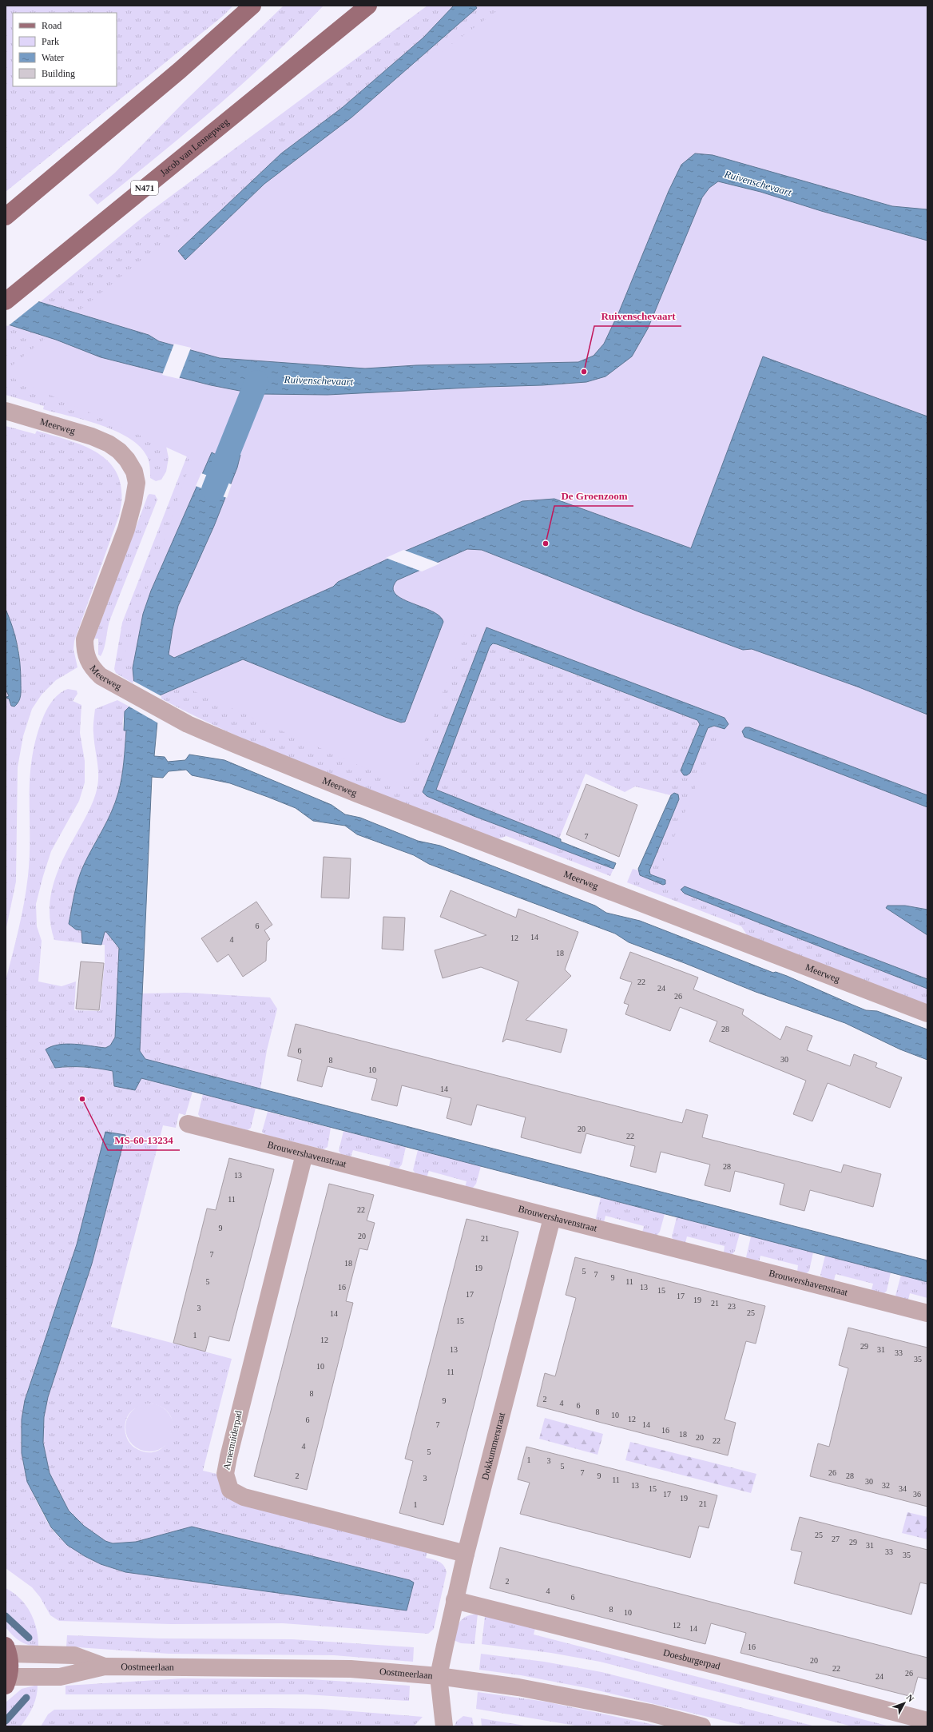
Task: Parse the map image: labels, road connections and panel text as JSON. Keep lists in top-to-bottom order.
{
  "streets": {
    "main road": ["Jacob van Lennepweg", "N471"],
    "street": [
      "Meerweg",
      "Brouwershavenstraat",
      "Arnemuiderpad",
      "Dokkummerstraat",
      "Doesburgerpad",
      "Oostmeerlaan"
    ]
  },
  "crossings": [
    ["Brouwershavenstraat", "Arnemuiderpad"],
    ["Brouwershavenstraat", "Dokkummerstraat"],
    ["Arnemuiderpad", "Dokkummerstraat"],
    ["Dokkummerstraat", "Doesburgerpad"],
    ["Dokkummerstraat", "Oostmeerlaan"]
  ],
  "water": ["Ruivenschevaart"],
  "places": ["Ruivenschevaart", "De Groenzoom", "MS-60-13234"],
  "house_numbers": [
    "7",
    "6",
    "14",
    "12",
    "4",
    "18",
    "22",
    "24",
    "26",
    "28",
    "6",
    "30",
    "8",
    "10",
    "14",
    "20",
    "22",
    "28",
    "13",
    "11",
    "22",
    "9",
    "20",
    "21",
    "7",
    "18",
    "19",
    "5",
    "7",
    "9",
    "5",
    "11",
    "16",
    "13",
    "15",
    "17",
    "17",
    "19",
    "21",
    "23",
    "3",
    "25",
    "14",
    "15",
    "1",
    "12",
    "29",
    "13",
    "31",
    "33",
    "35",
    "10",
    "11",
    "8",
    "2",
    "9",
    "4",
    "6",
    "8",
    "10",
    "12",
    "6",
    "7",
    "14",
    "16",
    "18",
    "20",
    "22",
    "4",
    "5",
    "1",
    "3",
    "5",
    "7",
    "26",
    "2",
    "9",
    "28",
    "3",
    "11",
    "30",
    "13",
    "32",
    "15",
    "34",
    "17",
    "36",
    "19",
    "21",
    "1",
    "25",
    "27",
    "29",
    "31",
    "33",
    "35",
    "2",
    "4",
    "6",
    "8",
    "10",
    "12",
    "14",
    "16",
    "20",
    "22",
    "26",
    "24"
  ],
  "legend": [
    "Road",
    "Park",
    "Water",
    "Building"
  ],
  "north": "top right"
}
